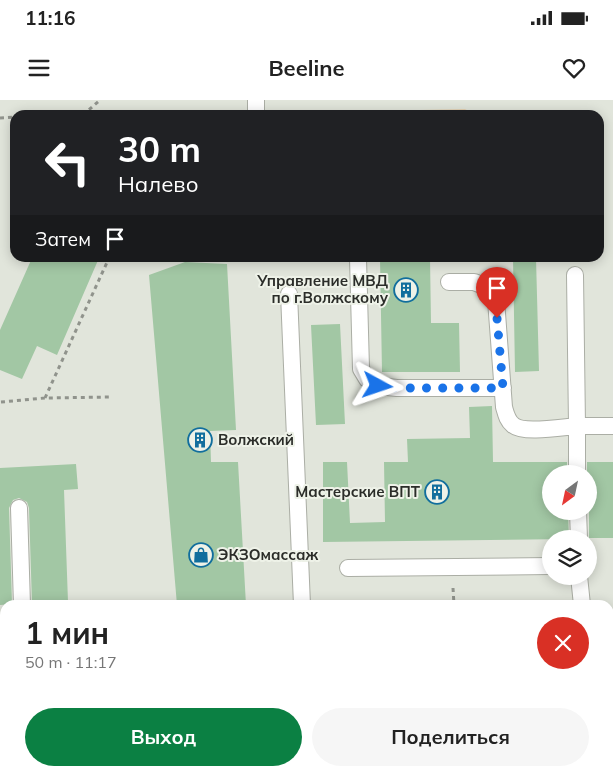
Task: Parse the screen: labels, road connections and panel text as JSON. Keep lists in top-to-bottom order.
{
  "places": {
    "building": ["Управление МВД по г.Волжскому", "Волжский", "Мастерские ВПТ"],
    "shop": ["ЭКЗОмассаж"]
  },
  "north": "bottom left",
  "page": {
    "status": "11:16",
    "header": "Beeline",
    "turn": ["30 m", "Налево"],
    "then": "Затем",
    "heading": ["1 мин", "50 m · 11:17"],
    "buttons": ["Выход", "Поделиться"]
  }
}
